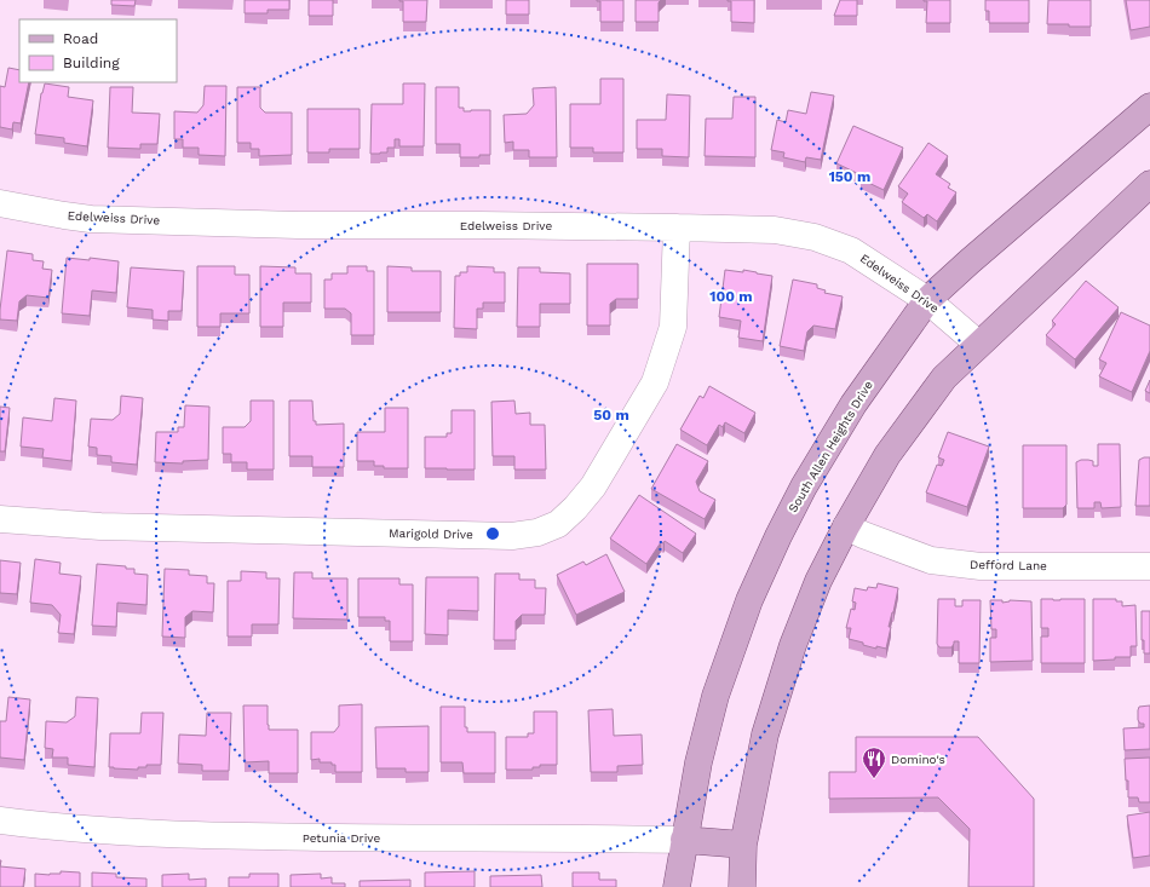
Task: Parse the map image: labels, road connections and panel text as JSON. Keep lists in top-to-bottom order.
{
  "streets": {
    "main road": ["South Allen Heights Drive"],
    "street": [
      "Edelweiss Drive",
      "Marigold Drive",
      "Defford Lane",
      "Petunia Drive"
    ]
  },
  "crossings": [
    ["Edelweiss Drive", "South Allen Heights Drive"],
    ["Edelweiss Drive", "Marigold Drive"],
    ["South Allen Heights Drive", "Petunia Drive"]
  ],
  "places": {
    "restaurant": ["Domino's"]
  },
  "legend": ["Road", "Building"],
  "rings": ["150 m", "100 m", "50 m"]
}
